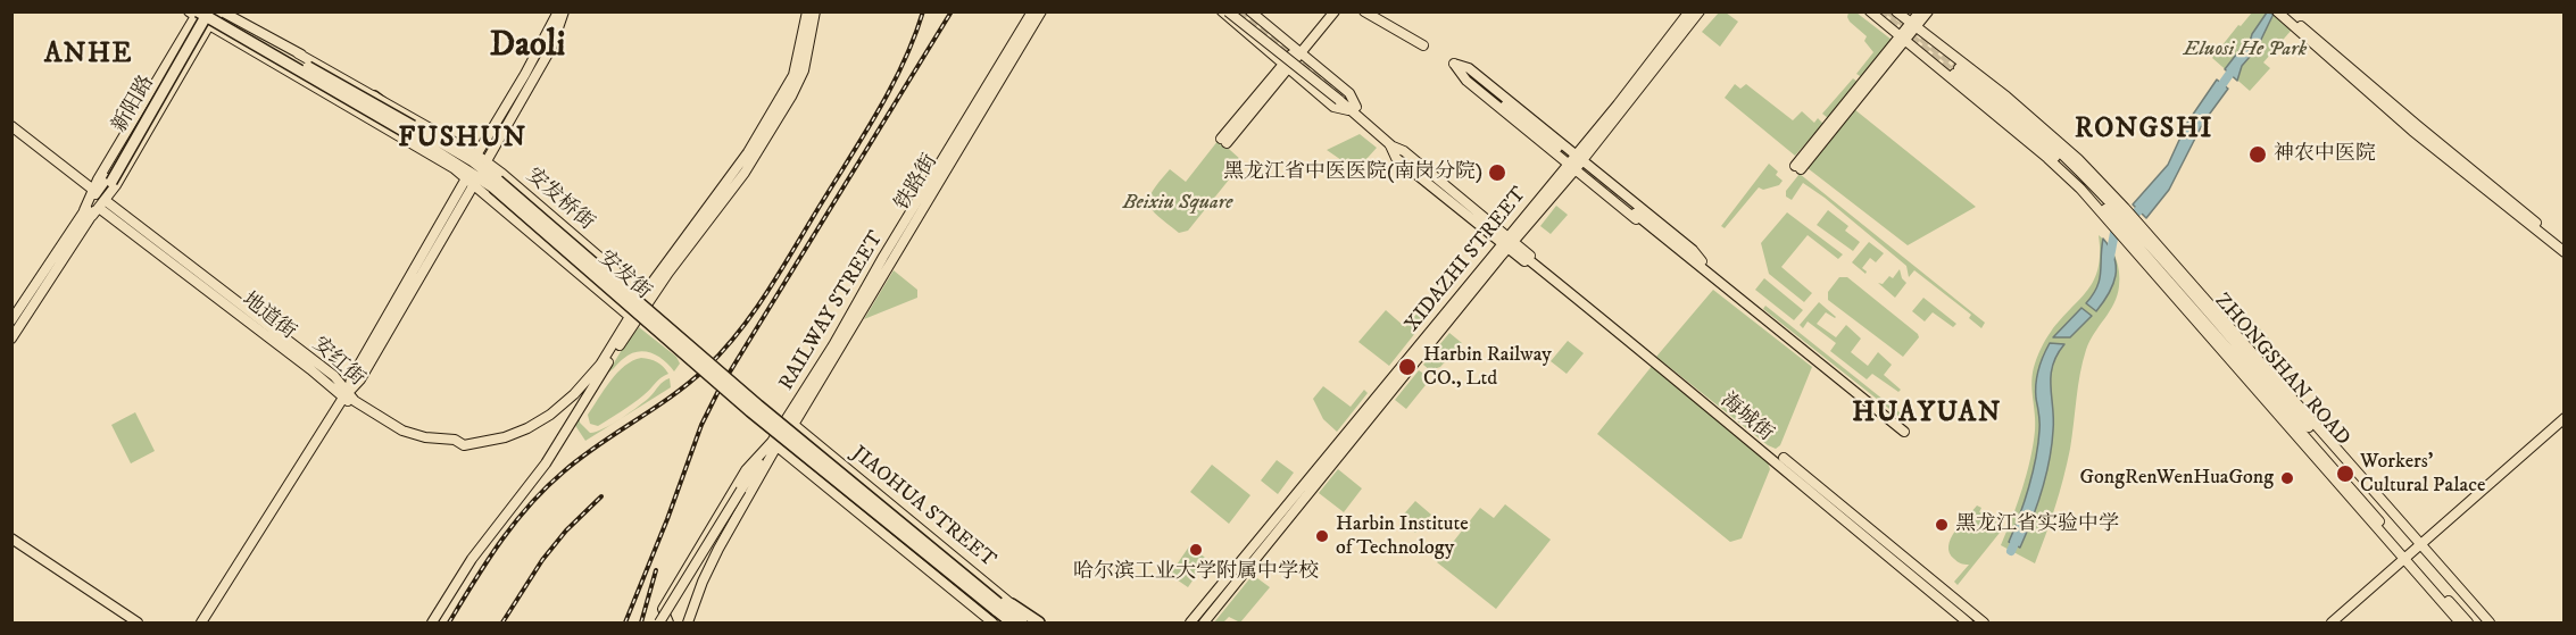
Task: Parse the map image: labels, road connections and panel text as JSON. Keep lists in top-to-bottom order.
{
  "streets": {
    "highway": ["新阳路", "安发街", "JIAOHUA STREET"],
    "main road": [
      "铁路街",
      "安发桥街",
      "XIDAZHI STREET",
      "RAILWAY STREET",
      "地道街",
      "ZHONGSHAN ROAD",
      "海城街"
    ]
  },
  "crossings": [
    ["新阳路", "安发街"],
    ["新阳路", "地道街"],
    ["铁路街", "RAILWAY STREET"],
    ["铁路街", "JIAOHUA STREET"],
    ["安发桥街", "安发街"],
    ["安发街", "JIAOHUA STREET"],
    ["RAILWAY STREET", "JIAOHUA STREET"]
  ],
  "districts": [
    "Daoli",
    "ANHE",
    "RONGSHI",
    "FUSHUN",
    "HUAYUAN"
  ],
  "parks": ["Eluosi He Park", "Beixiu Square"],
  "places": [
    "神农中医院",
    "黑龙江省中医医院(南岗分院)",
    "Harbin Railway CO., Ltd",
    "Workers' Cultural Palace",
    "GongRenWenHuaGong",
    "黑龙江省实验中学",
    "Harbin Institute of Technology",
    "哈尔滨工业大学附属中学校"
  ]
}
